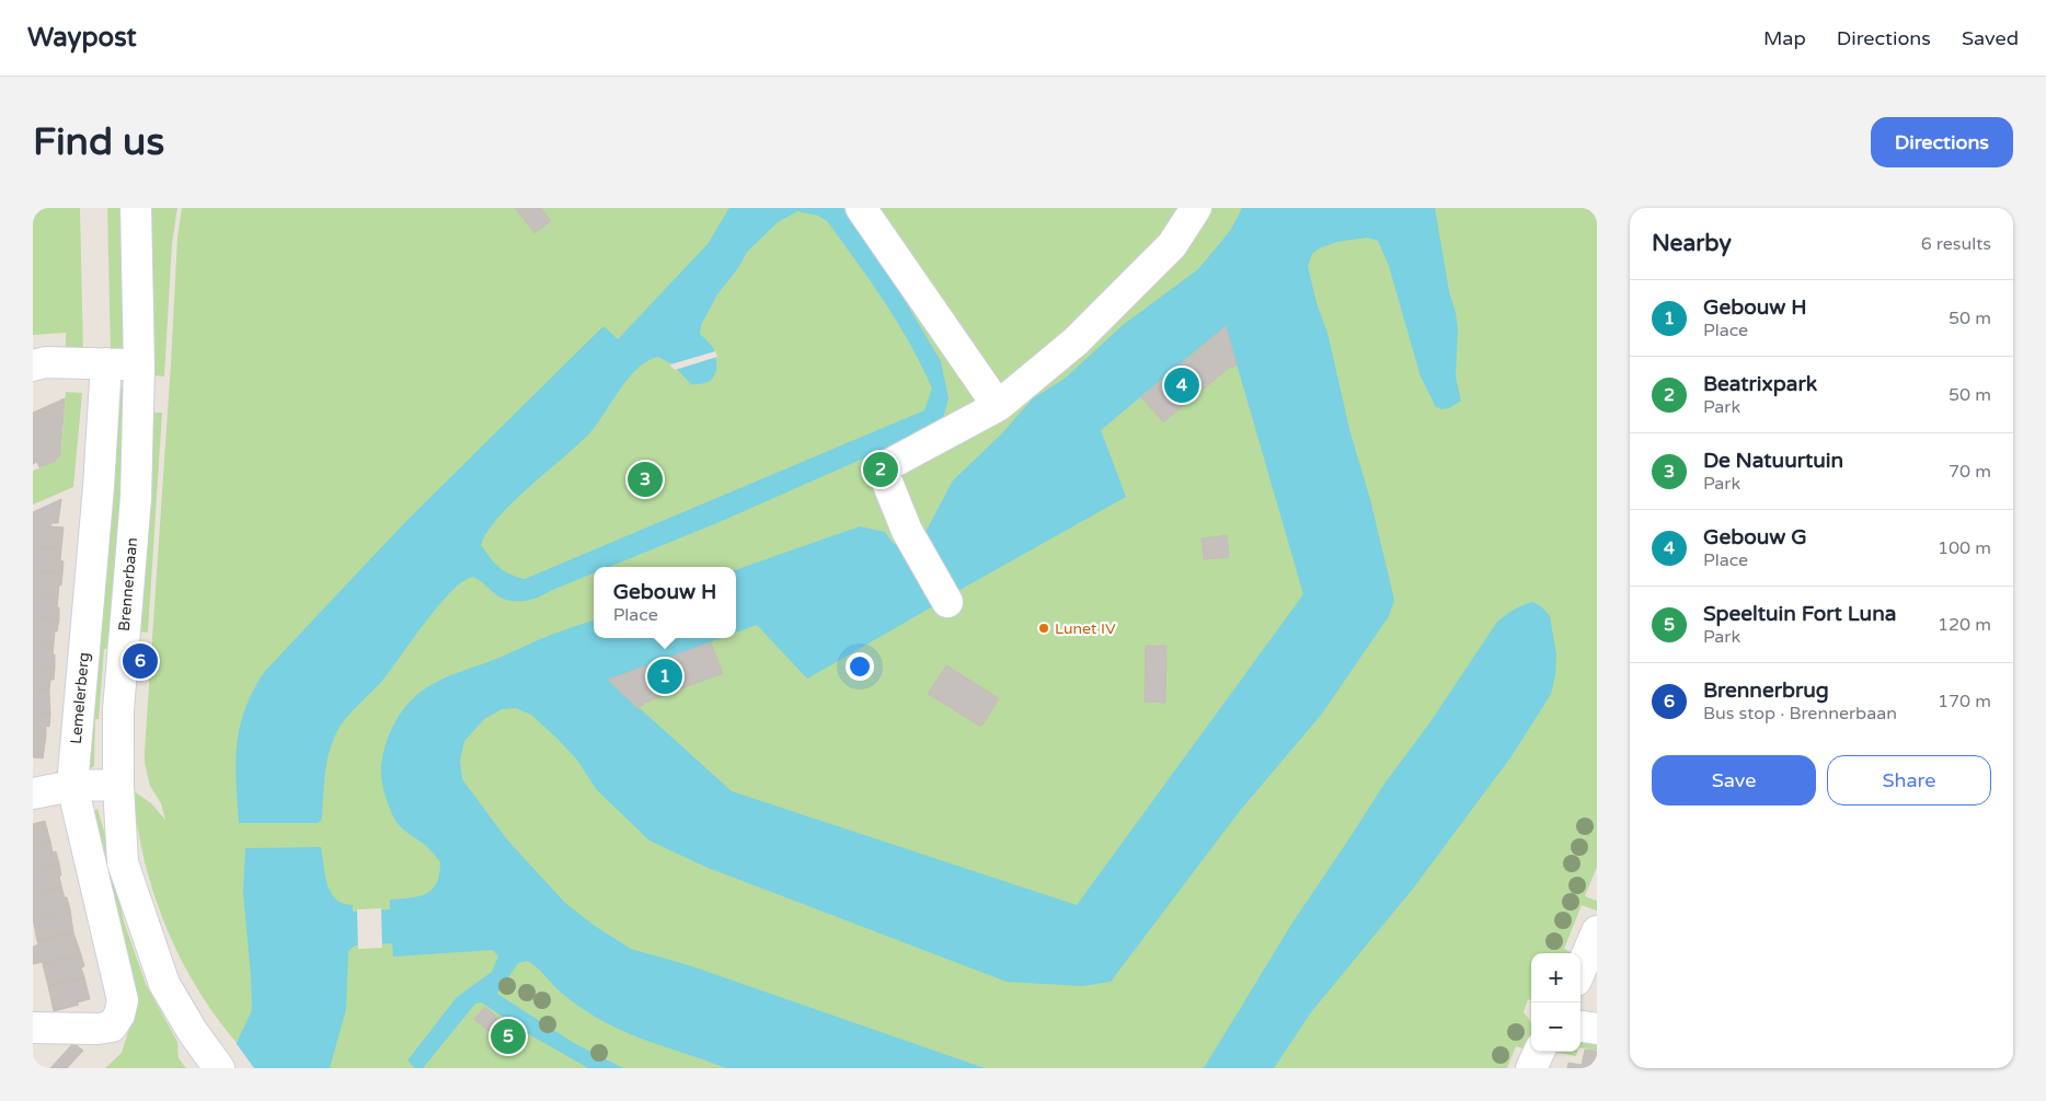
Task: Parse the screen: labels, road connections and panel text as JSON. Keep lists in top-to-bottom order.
{
  "streets": {
    "street": ["Brennerbaan", "Lemelerberg"]
  },
  "places": ["Lunet IV"],
  "page": {
    "header": "Waypost",
    "nav": ["Map", "Directions", "Saved"],
    "buttons": [
      "Directions",
      ["Save", "Share"]
    ],
    "title": "Find us",
    "heading": ["Nearby", "6 results"],
    "list": [
      {
        "mark": "1",
        "name": "Gebouw H",
        "note": "Place",
        "value": "50 m"
      },
      {
        "mark": "2",
        "name": "Beatrixpark",
        "note": "Park",
        "value": "50 m"
      },
      {
        "mark": "3",
        "name": "De Natuurtuin",
        "note": "Park",
        "value": "70 m"
      },
      {
        "mark": "4",
        "name": "Gebouw G",
        "note": "Place",
        "value": "100 m"
      },
      {
        "mark": "5",
        "name": "Speeltuin Fort Luna",
        "note": "Park",
        "value": "120 m"
      },
      {
        "mark": "6",
        "name": "Brennerbrug",
        "note": "Bus stop · Brennerbaan",
        "value": "170 m"
      }
    ],
    "pins": [
      "4",
      "2",
      "3",
      "6",
      "1",
      "5"
    ],
    "popup": ["Gebouw H", "Place"],
    "map_buttons": ["+", "−"]
  }
}
